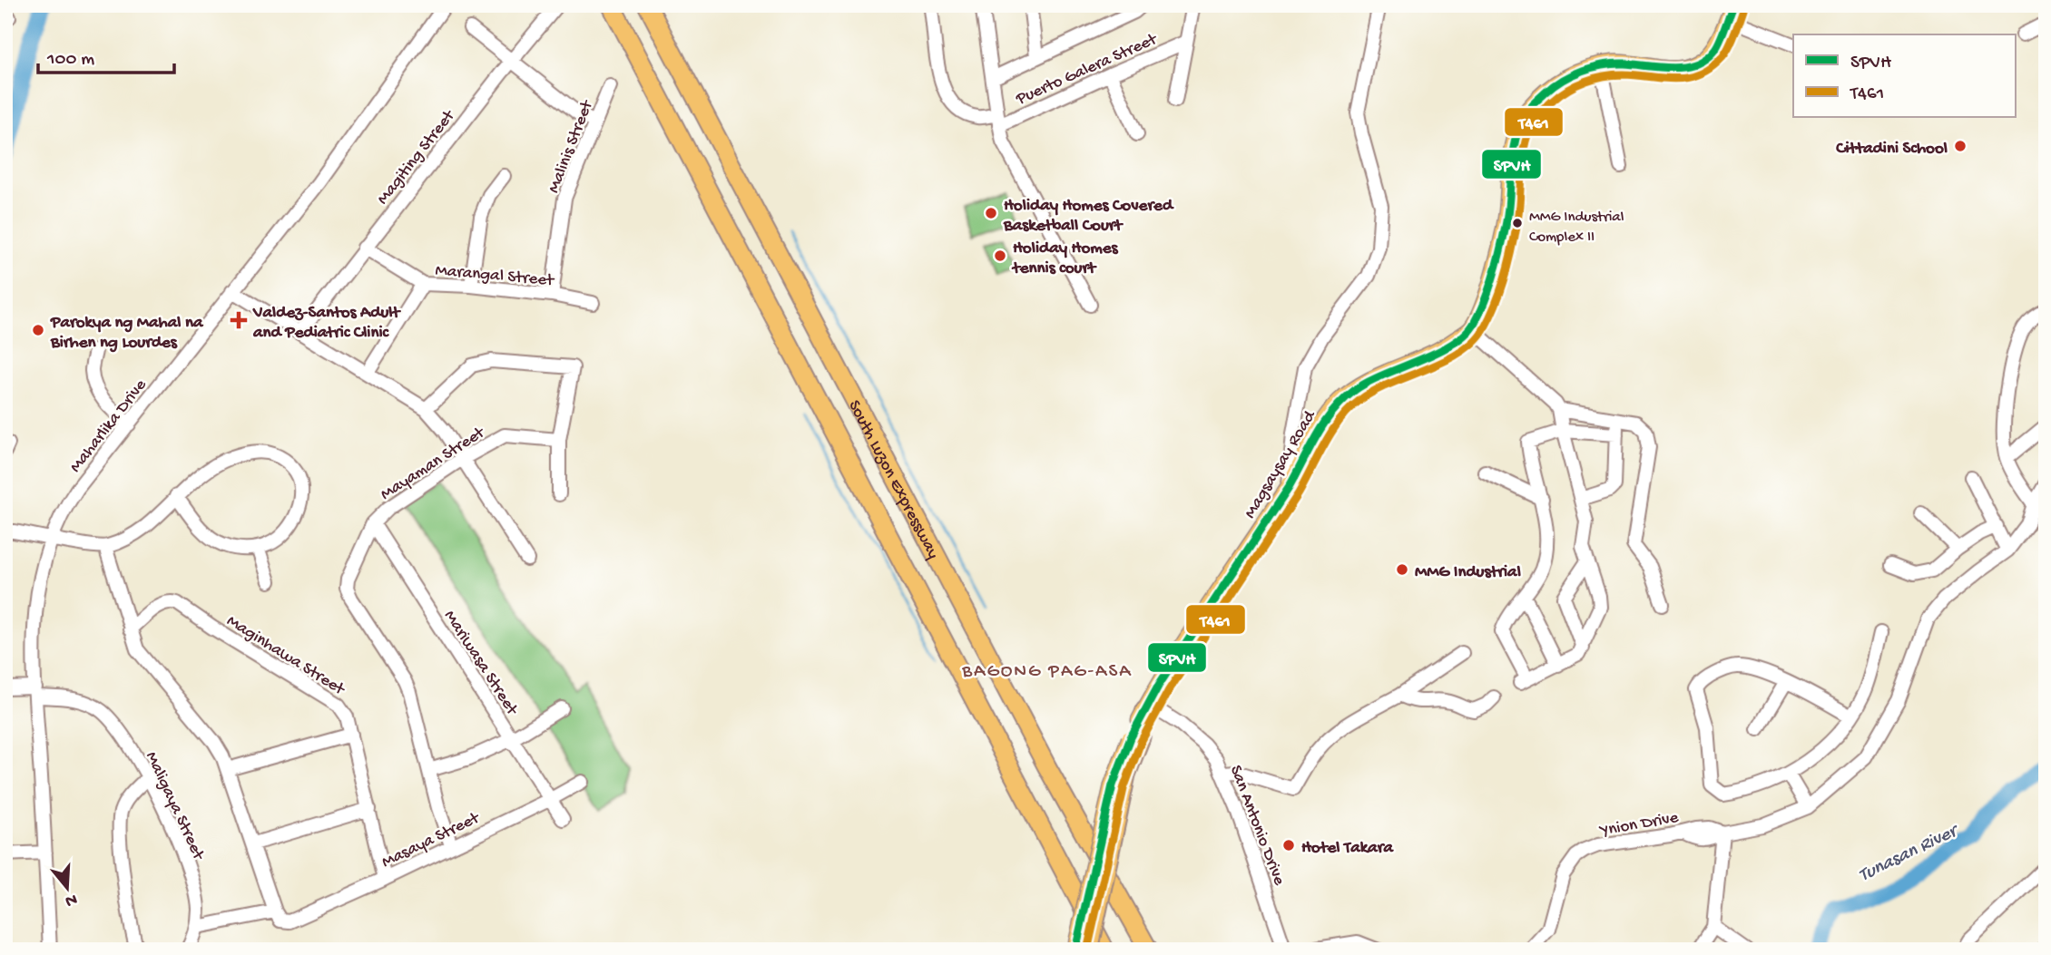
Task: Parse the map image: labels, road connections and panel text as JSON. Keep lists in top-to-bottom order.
{
  "streets": {
    "highway": ["South Luzon Expressway"],
    "main road": ["Magsaysay Road"],
    "street": [
      "Puerto Galera Street",
      "Malinis Street",
      "Magiting Street",
      "Marangal Street",
      "Maharlika Drive",
      "Mayaman Street",
      "Maginhawa Street",
      "Mariwasa Street",
      "Maligaya Street",
      "Ynion Drive",
      "San Antonio Drive",
      "Masaya Street"
    ]
  },
  "crossings": [
    ["Malinis Street", "Marangal Street"],
    ["Magiting Street", "Marangal Street"],
    ["Maharlika Drive", "Maligaya Street"],
    ["Mayaman Street", "Mariwasa Street"],
    ["Mayaman Street", "Masaya Street"],
    ["Magsaysay Road", "San Antonio Drive"],
    ["Maginhawa Street", "Masaya Street"],
    ["Mariwasa Street", "Masaya Street"]
  ],
  "districts": ["BAGONG PAG-ASA"],
  "water": ["Tunasan River"],
  "places": {
    "other": [
      "Cittadini School",
      "Holiday Homes Covered Basketball Court",
      "MMG Industrial Complex II",
      "Holiday Homes tennis court",
      "Parokya ng Mahal na Birhen ng Lourdes",
      "MMG Industrial",
      "Hotel Takara"
    ],
    "health": ["Valdez-Santos Adult and Pediatric Clinic"]
  },
  "lines": ["transit line SPVH", "transit line T461"],
  "legend": ["SPVH", "T461"],
  "scale_bar": "100 m",
  "north": "bottom"
}
